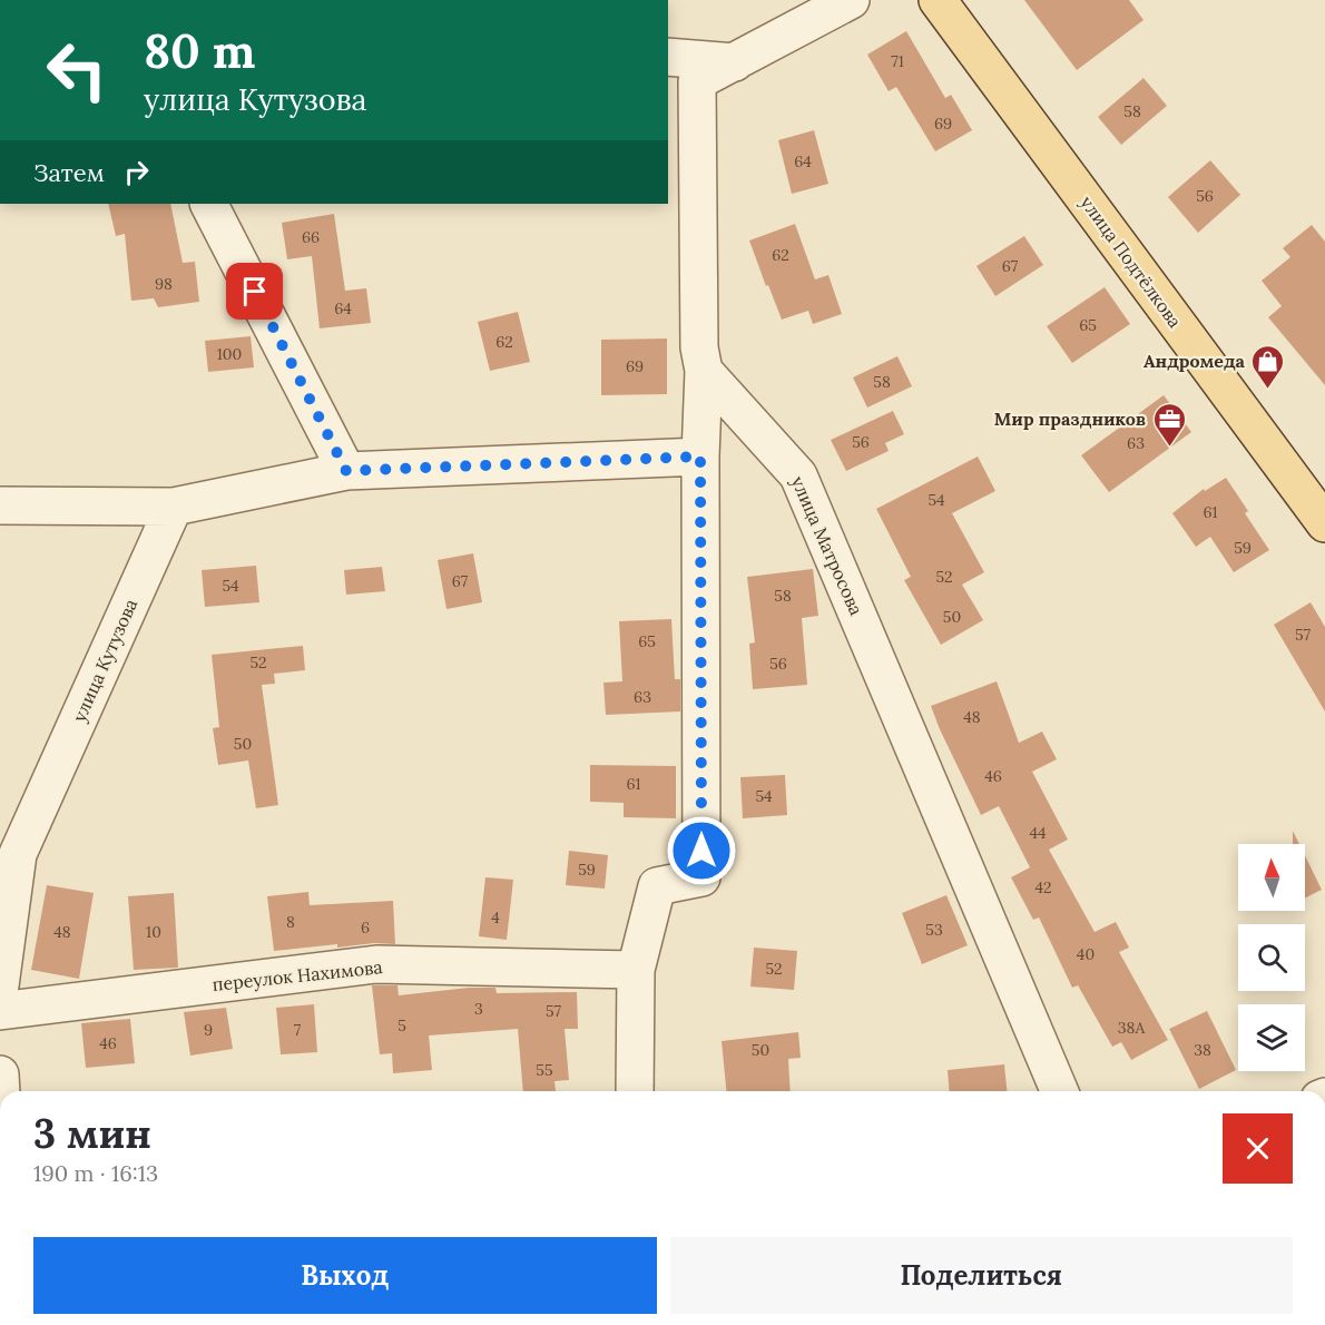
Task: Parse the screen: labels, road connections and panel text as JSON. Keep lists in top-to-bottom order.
{
  "streets": {
    "main road": ["улица Подтёлкова"],
    "street": ["улица Матросова", "улица Кутузова", "переулок Нахимова"]
  },
  "places": {
    "shop": ["Андромеда"],
    "office": ["Мир праздников"]
  },
  "house_numbers": [
    "71",
    "58",
    "69",
    "64",
    "56",
    "66",
    "62",
    "67",
    "98",
    "64",
    "65",
    "62",
    "100",
    "69",
    "58",
    "56",
    "63",
    "54",
    "61",
    "59",
    "52",
    "67",
    "54",
    "58",
    "50",
    "57",
    "65",
    "52",
    "56",
    "63",
    "48",
    "50",
    "46",
    "61",
    "54",
    "44",
    "59",
    "42",
    "4",
    "8",
    "6",
    "53",
    "48",
    "10",
    "40",
    "52",
    "3",
    "57",
    "5",
    "38А",
    "9",
    "7",
    "46",
    "50",
    "38",
    "55"
  ],
  "north": "top",
  "page": {
    "turn": ["80 m", "улица Кутузова"],
    "then": "Затем",
    "heading": ["3 мин", "190 m · 16:13"],
    "buttons": ["Выход", "Поделиться"]
  }
}
